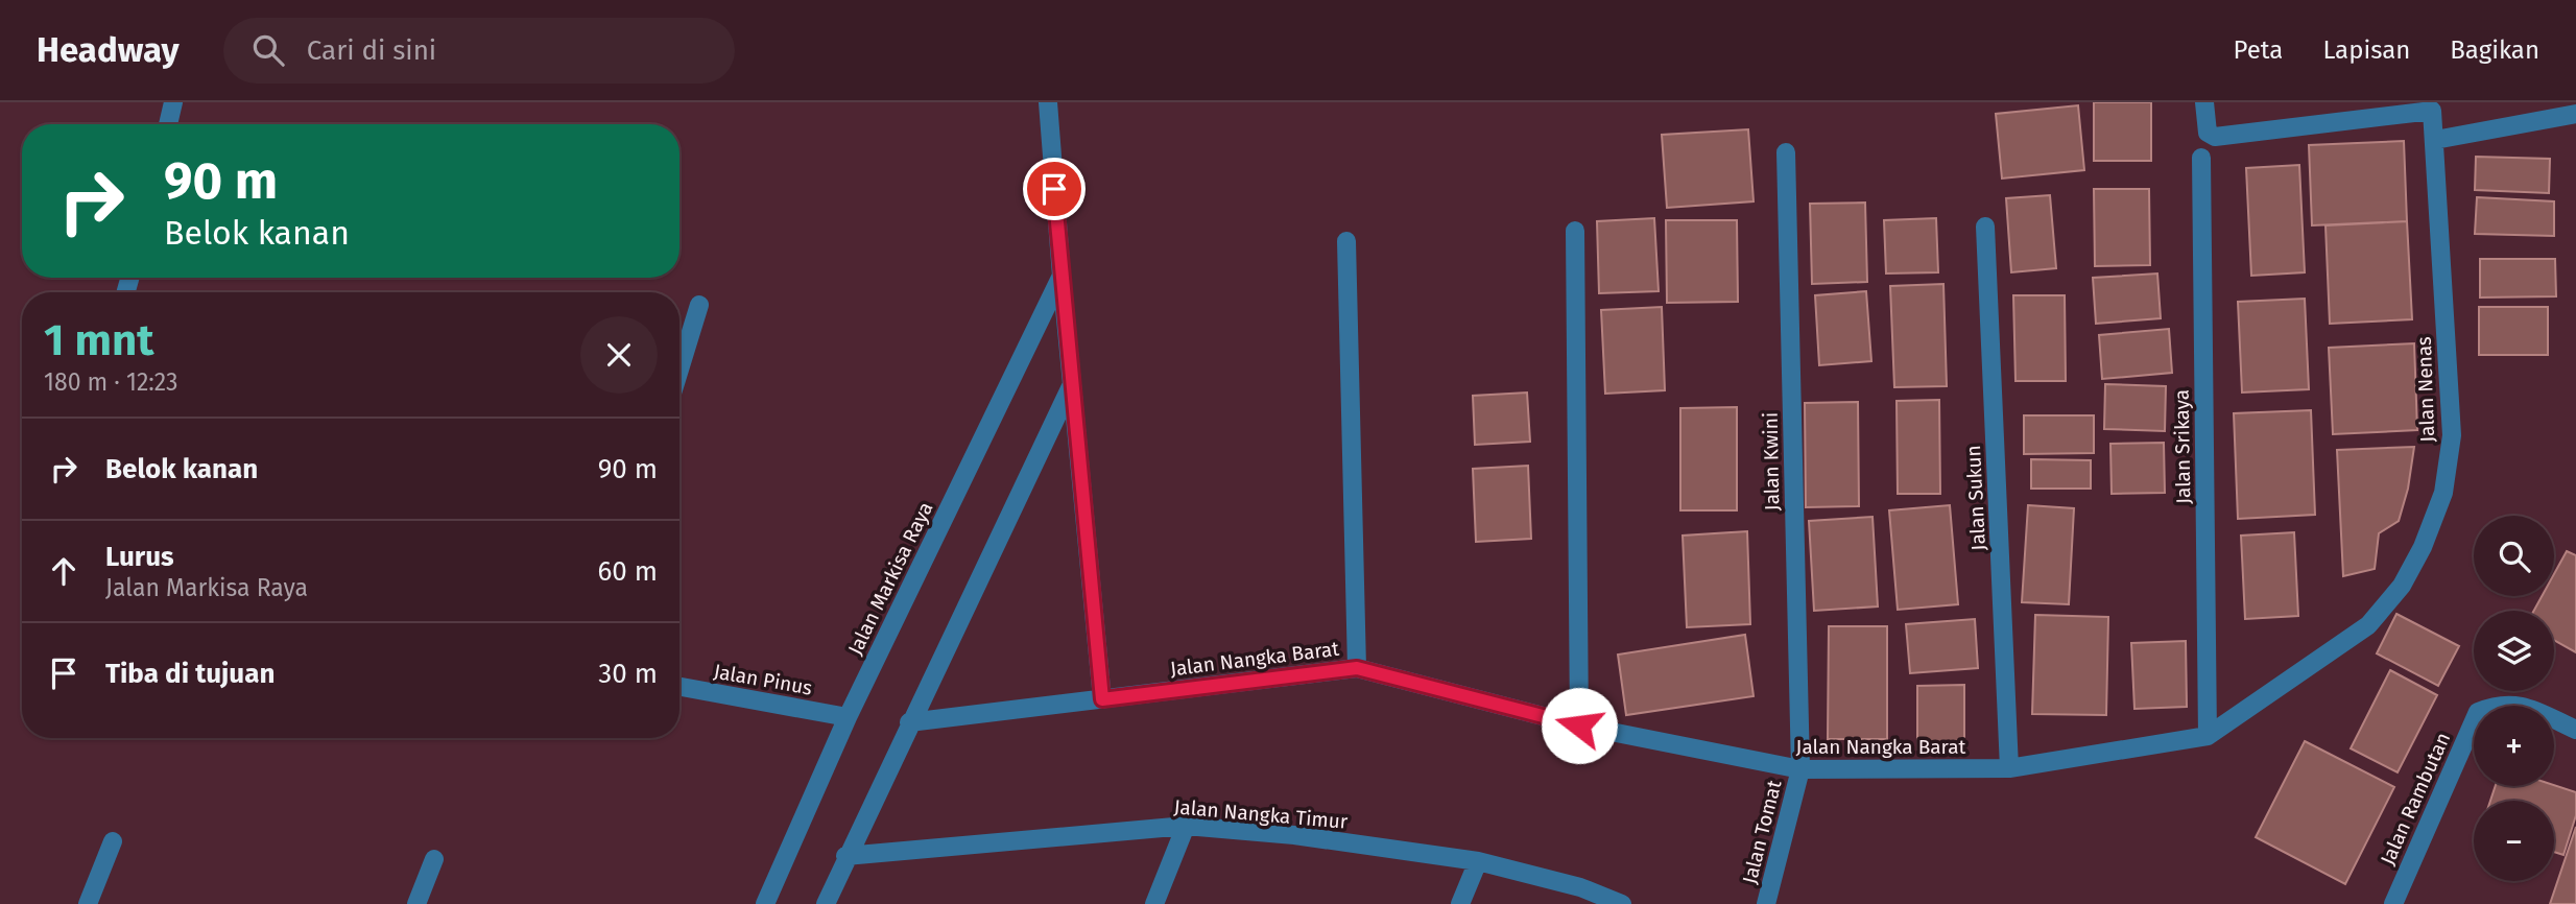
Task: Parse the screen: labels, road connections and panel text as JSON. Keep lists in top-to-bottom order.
{
  "streets": {
    "street": [
      "Jalan Nenas",
      "Jalan Srikaya",
      "Jalan Kwini",
      "Jalan Sukun",
      "Jalan Markisa Raya",
      "Jalan Nangka Barat",
      "Jalan Pinus",
      "Jalan Rambutan",
      "Jalan Nangka Timur",
      "Jalan Tomat"
    ]
  },
  "crossings": [
    ["Jalan Nenas", "Jalan Srikaya"],
    ["Jalan Nenas", "Jalan Nangka Barat"],
    ["Jalan Srikaya", "Jalan Nangka Barat"],
    ["Jalan Kwini", "Jalan Nangka Barat"],
    ["Jalan Kwini", "Jalan Tomat"],
    ["Jalan Sukun", "Jalan Nangka Barat"],
    ["Jalan Markisa Raya", "Jalan Pinus"],
    ["Jalan Nangka Barat", "Jalan Tomat"]
  ],
  "page": {
    "header": "Headway",
    "search": "Cari di sini",
    "nav": ["Peta", "Lapisan", "Bagikan"],
    "turn": ["90 m", "Belok kanan"],
    "heading": ["1 mnt", "180 m · 12:23"],
    "list": [
      {
        "name": "Belok kanan",
        "value": "90 m"
      },
      {
        "name": "Lurus",
        "note": "Jalan Markisa Raya",
        "value": "60 m"
      },
      {
        "name": "Tiba di tujuan",
        "value": "30 m"
      }
    ],
    "map_buttons": ["+", "−"]
  }
}
